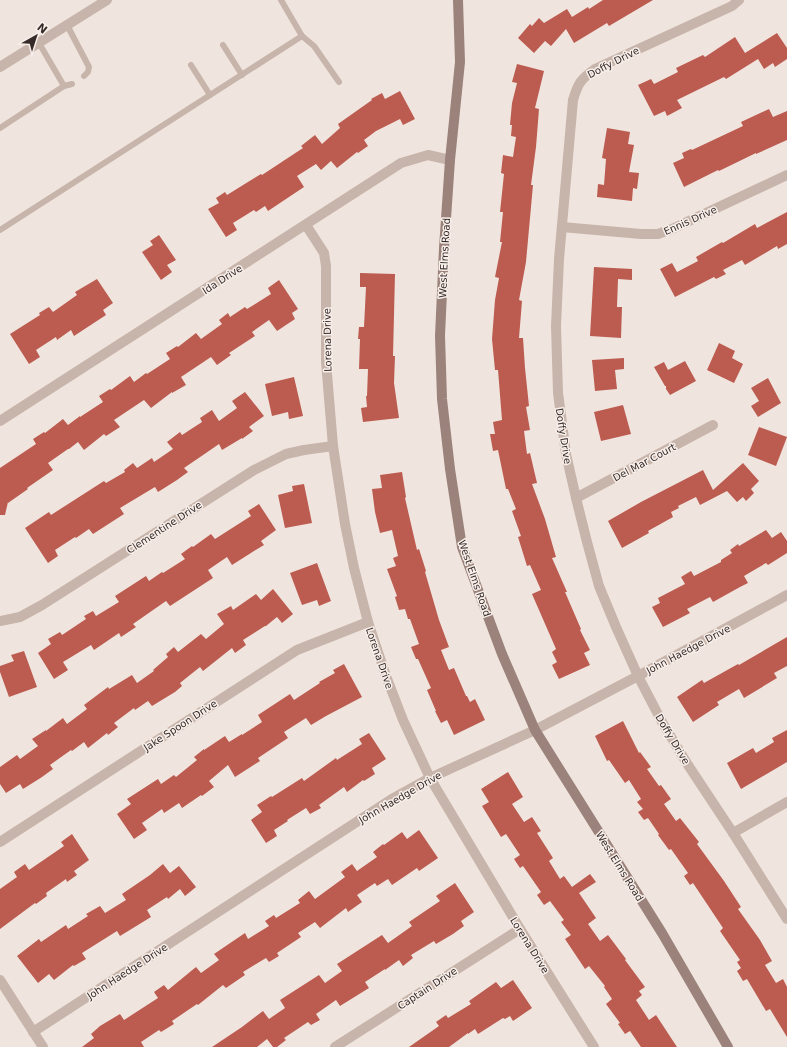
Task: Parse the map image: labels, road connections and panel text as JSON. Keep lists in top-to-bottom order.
{
  "streets": {
    "main road": ["West Elms Road"],
    "street": [
      "Doffy Drive",
      "Ennis Drive",
      "Ida Drive",
      "Lorena Drive",
      "Del Mar Court",
      "Clementine Drive",
      "John Haedge Drive",
      "Jake Spoon Drive",
      "Captain Drive"
    ]
  },
  "crossings": [
    ["Doffy Drive", "Ennis Drive"],
    ["Doffy Drive", "Del Mar Court"],
    ["Doffy Drive", "John Haedge Drive"],
    ["West Elms Road", "Ida Drive"],
    ["West Elms Road", "John Haedge Drive"],
    ["Ida Drive", "Lorena Drive"],
    ["Lorena Drive", "Clementine Drive"],
    ["Lorena Drive", "John Haedge Drive"],
    ["Lorena Drive", "Jake Spoon Drive"],
    ["Lorena Drive", "Captain Drive"]
  ],
  "north": "top right"
}
